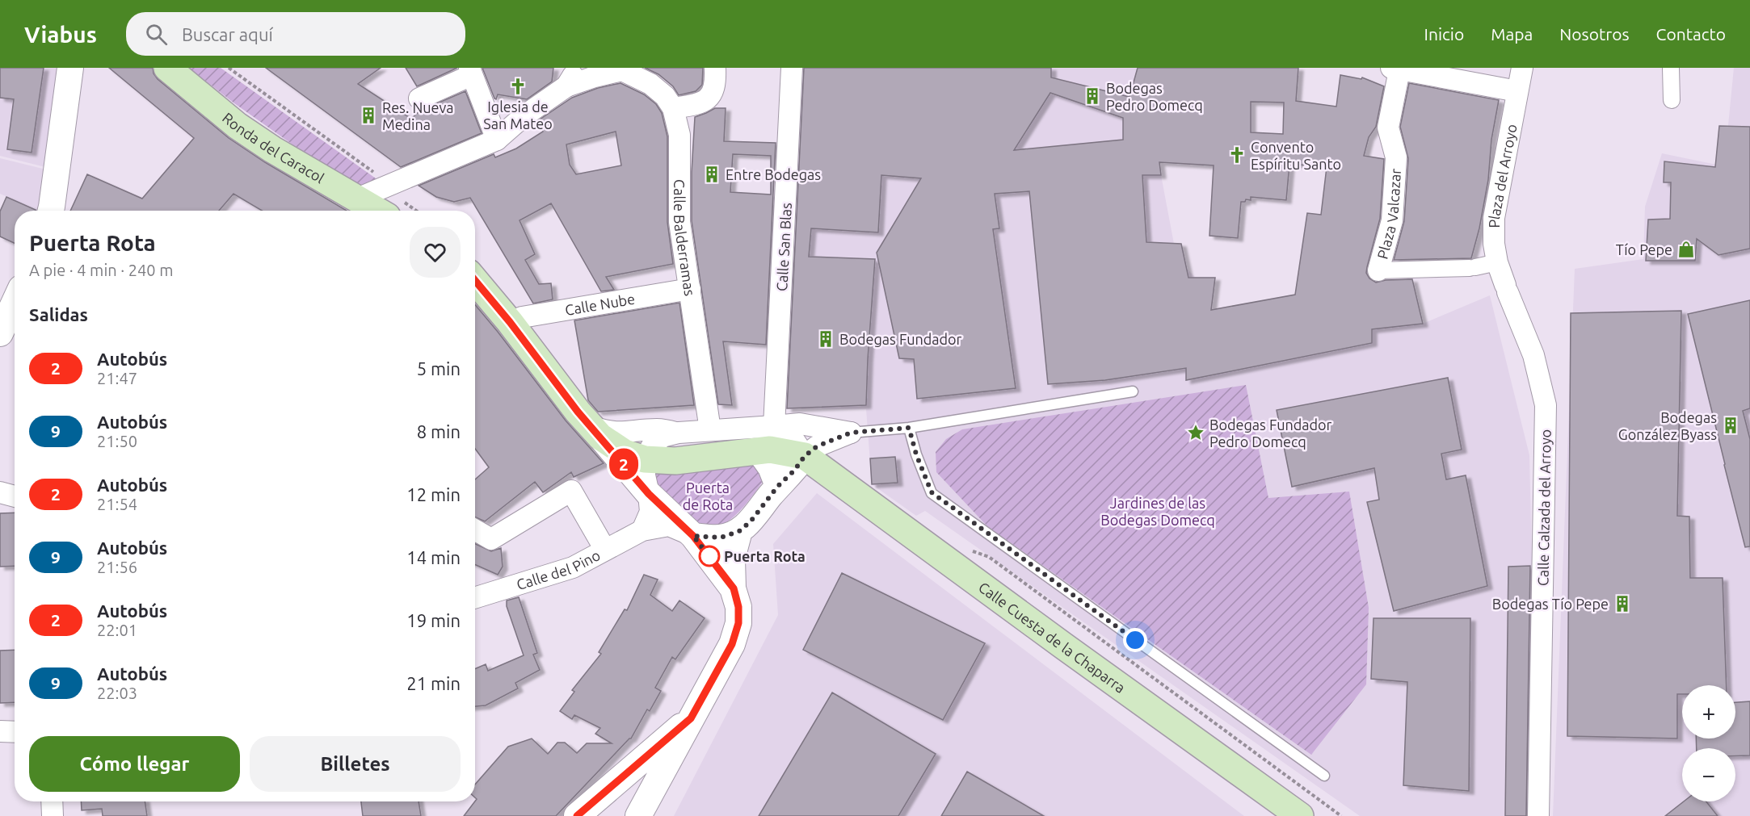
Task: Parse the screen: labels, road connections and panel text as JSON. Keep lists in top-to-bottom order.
{
  "streets": {
    "main road": ["Ronda del Caracol", "Calle Cuesta de la Chaparra"],
    "street": [
      "Plaza del Arroyo",
      "Plaza Valcazar",
      "Calle Balderramas",
      "Calle San Blas",
      "Calle Nube",
      "Calle Calzada del Arroyo",
      "Calle del Pino"
    ]
  },
  "crossings": [
    ["Plaza del Arroyo", "Calle Calzada del Arroyo"],
    ["Calle Balderramas", "Calle Nube"]
  ],
  "parks": ["Puerta de Rota", "Jardines de las Bodegas Domecq"],
  "places": {
    "church": ["Iglesia de San Mateo", "Convento Espíritu Santo"],
    "building": [
      "Bodegas Pedro Domecq",
      "Res. Nueva Medina",
      "Entre Bodegas",
      "Bodegas Fundador",
      "Bodegas González Byass",
      "Bodegas Tío Pepe"
    ],
    "shop": ["Tío Pepe"],
    "place": ["Bodegas Fundador Pedro Domecq"],
    "other": ["Puerta Rota"]
  },
  "lines": ["bus line 2"],
  "page": {
    "header": "Viabus",
    "search": "Buscar aquí",
    "nav": [
      "Inicio",
      "Mapa",
      "Nosotros",
      "Contacto"
    ],
    "on_map": "2",
    "heading": [
      ["Puerta Rota", "A pie · 4 min · 240 m"],
      "Salidas"
    ],
    "list": [
      {
        "mark": "2",
        "name": "Autobús",
        "note": "21:47",
        "value": "5 min"
      },
      {
        "mark": "9",
        "name": "Autobús",
        "note": "21:50",
        "value": "8 min"
      },
      {
        "mark": "2",
        "name": "Autobús",
        "note": "21:54",
        "value": "12 min"
      },
      {
        "mark": "9",
        "name": "Autobús",
        "note": "21:56",
        "value": "14 min"
      },
      {
        "mark": "2",
        "name": "Autobús",
        "note": "22:01",
        "value": "19 min"
      },
      {
        "mark": "9",
        "name": "Autobús",
        "note": "22:03",
        "value": "21 min"
      }
    ],
    "map_buttons": ["+", "−"],
    "buttons": ["Cómo llegar", "Billetes"]
  }
}
